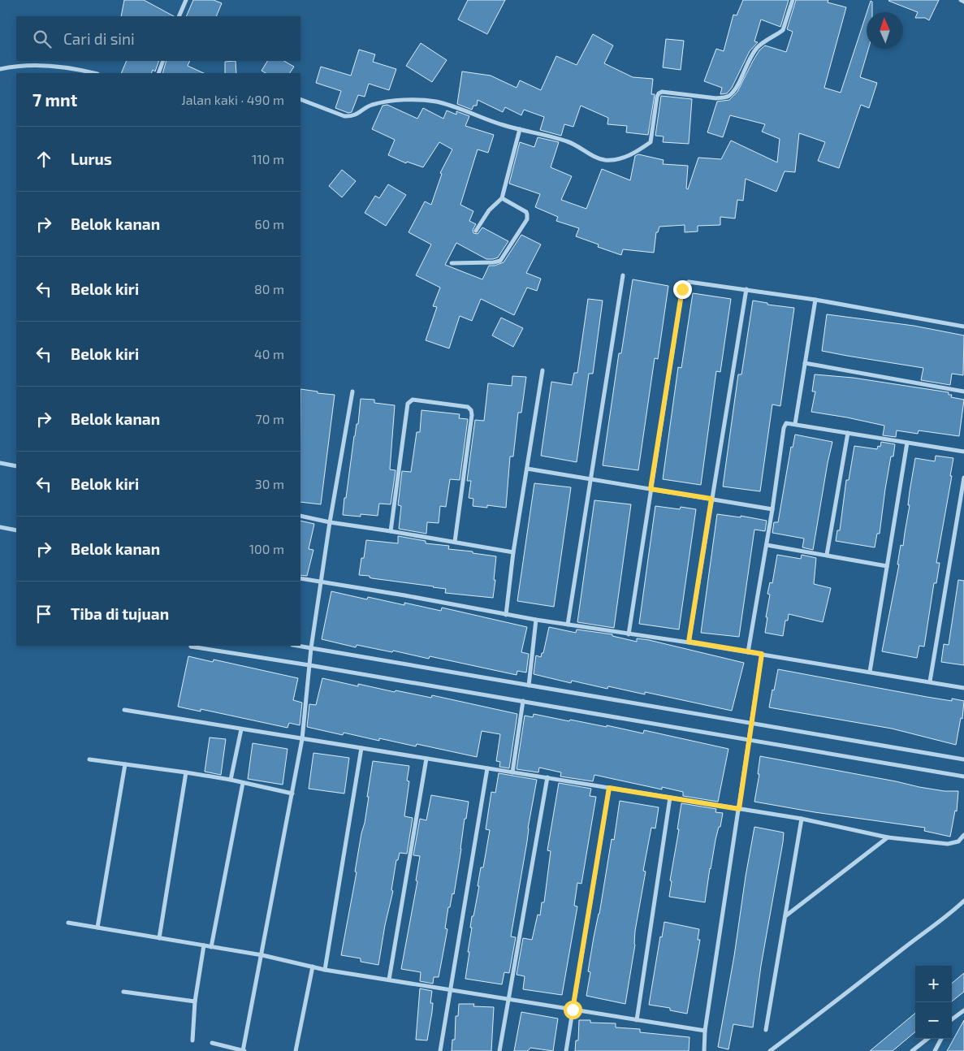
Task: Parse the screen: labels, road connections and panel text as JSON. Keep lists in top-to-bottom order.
{
  "north": "top",
  "page": {
    "search": "Cari di sini",
    "heading": ["7 mnt", "Jalan kaki · 490 m"],
    "list": [
      ["Lurus", "110 m"],
      ["Belok kanan", "60 m"],
      ["Belok kiri", "80 m"],
      ["Belok kiri", "40 m"],
      ["Belok kanan", "70 m"],
      ["Belok kiri", "30 m"],
      ["Belok kanan", "100 m"],
      "Tiba di tujuan"
    ],
    "map_buttons": ["+", "−"]
  }
}
